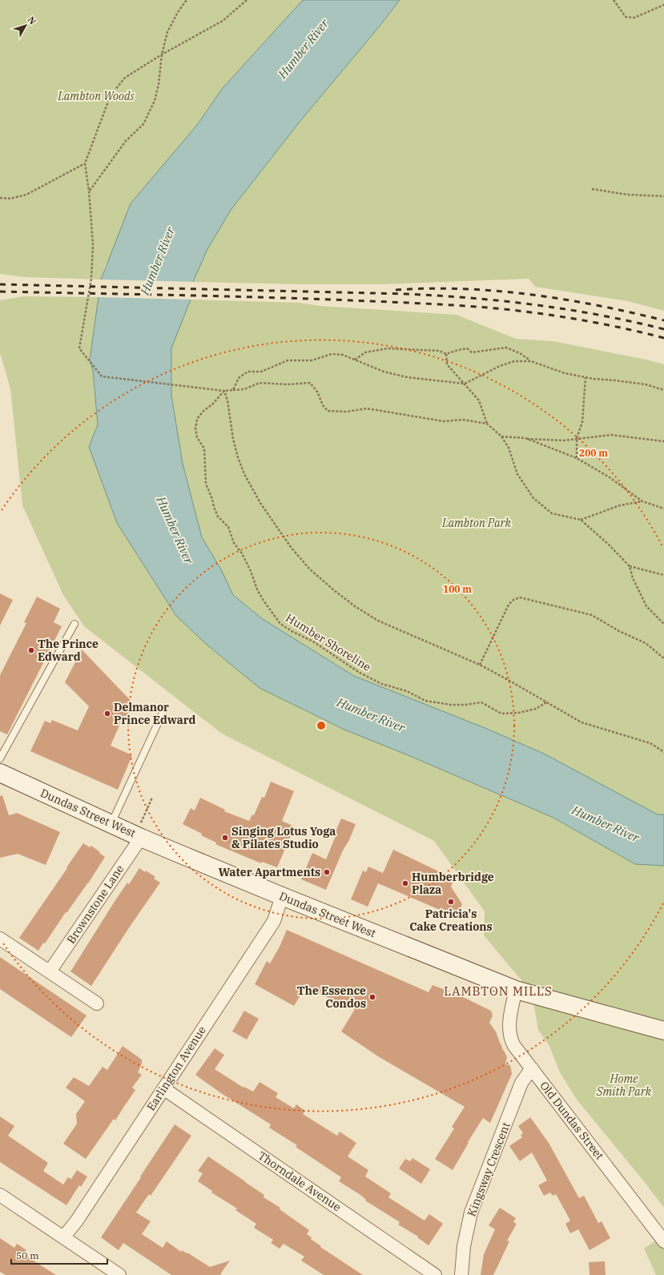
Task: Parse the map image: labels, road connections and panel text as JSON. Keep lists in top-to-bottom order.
{
  "streets": {
    "main road": ["Dundas Street West"],
    "street": [
      "Brownstone Lane",
      "Earlington Avenue",
      "Old Dundas Street",
      "Kingsway Crescent",
      "Thorndale Avenue"
    ],
    "path": ["Humber Shoreline"]
  },
  "crossings": [
    ["Dundas Street West", "Brownstone Lane"],
    ["Dundas Street West", "Earlington Avenue"],
    ["Dundas Street West", "Old Dundas Street"],
    ["Earlington Avenue", "Thorndale Avenue"],
    ["Old Dundas Street", "Kingsway Crescent"]
  ],
  "districts": ["LAMBTON MILLS"],
  "water": ["Humber River"],
  "parks": ["Lambton Woods", "Lambton Park", "Home Smith Park"],
  "places": [
    "The Prince Edward",
    "Delmanor Prince Edward",
    "Singing Lotus Yoga & Pilates Studio",
    "Water Apartments",
    "Humberbridge Plaza",
    "Patricia's Cake Creations",
    "The Essence Condos"
  ],
  "scale_bar": "50 m",
  "north": "top right",
  "rings": ["200 m", "100 m"]
}
